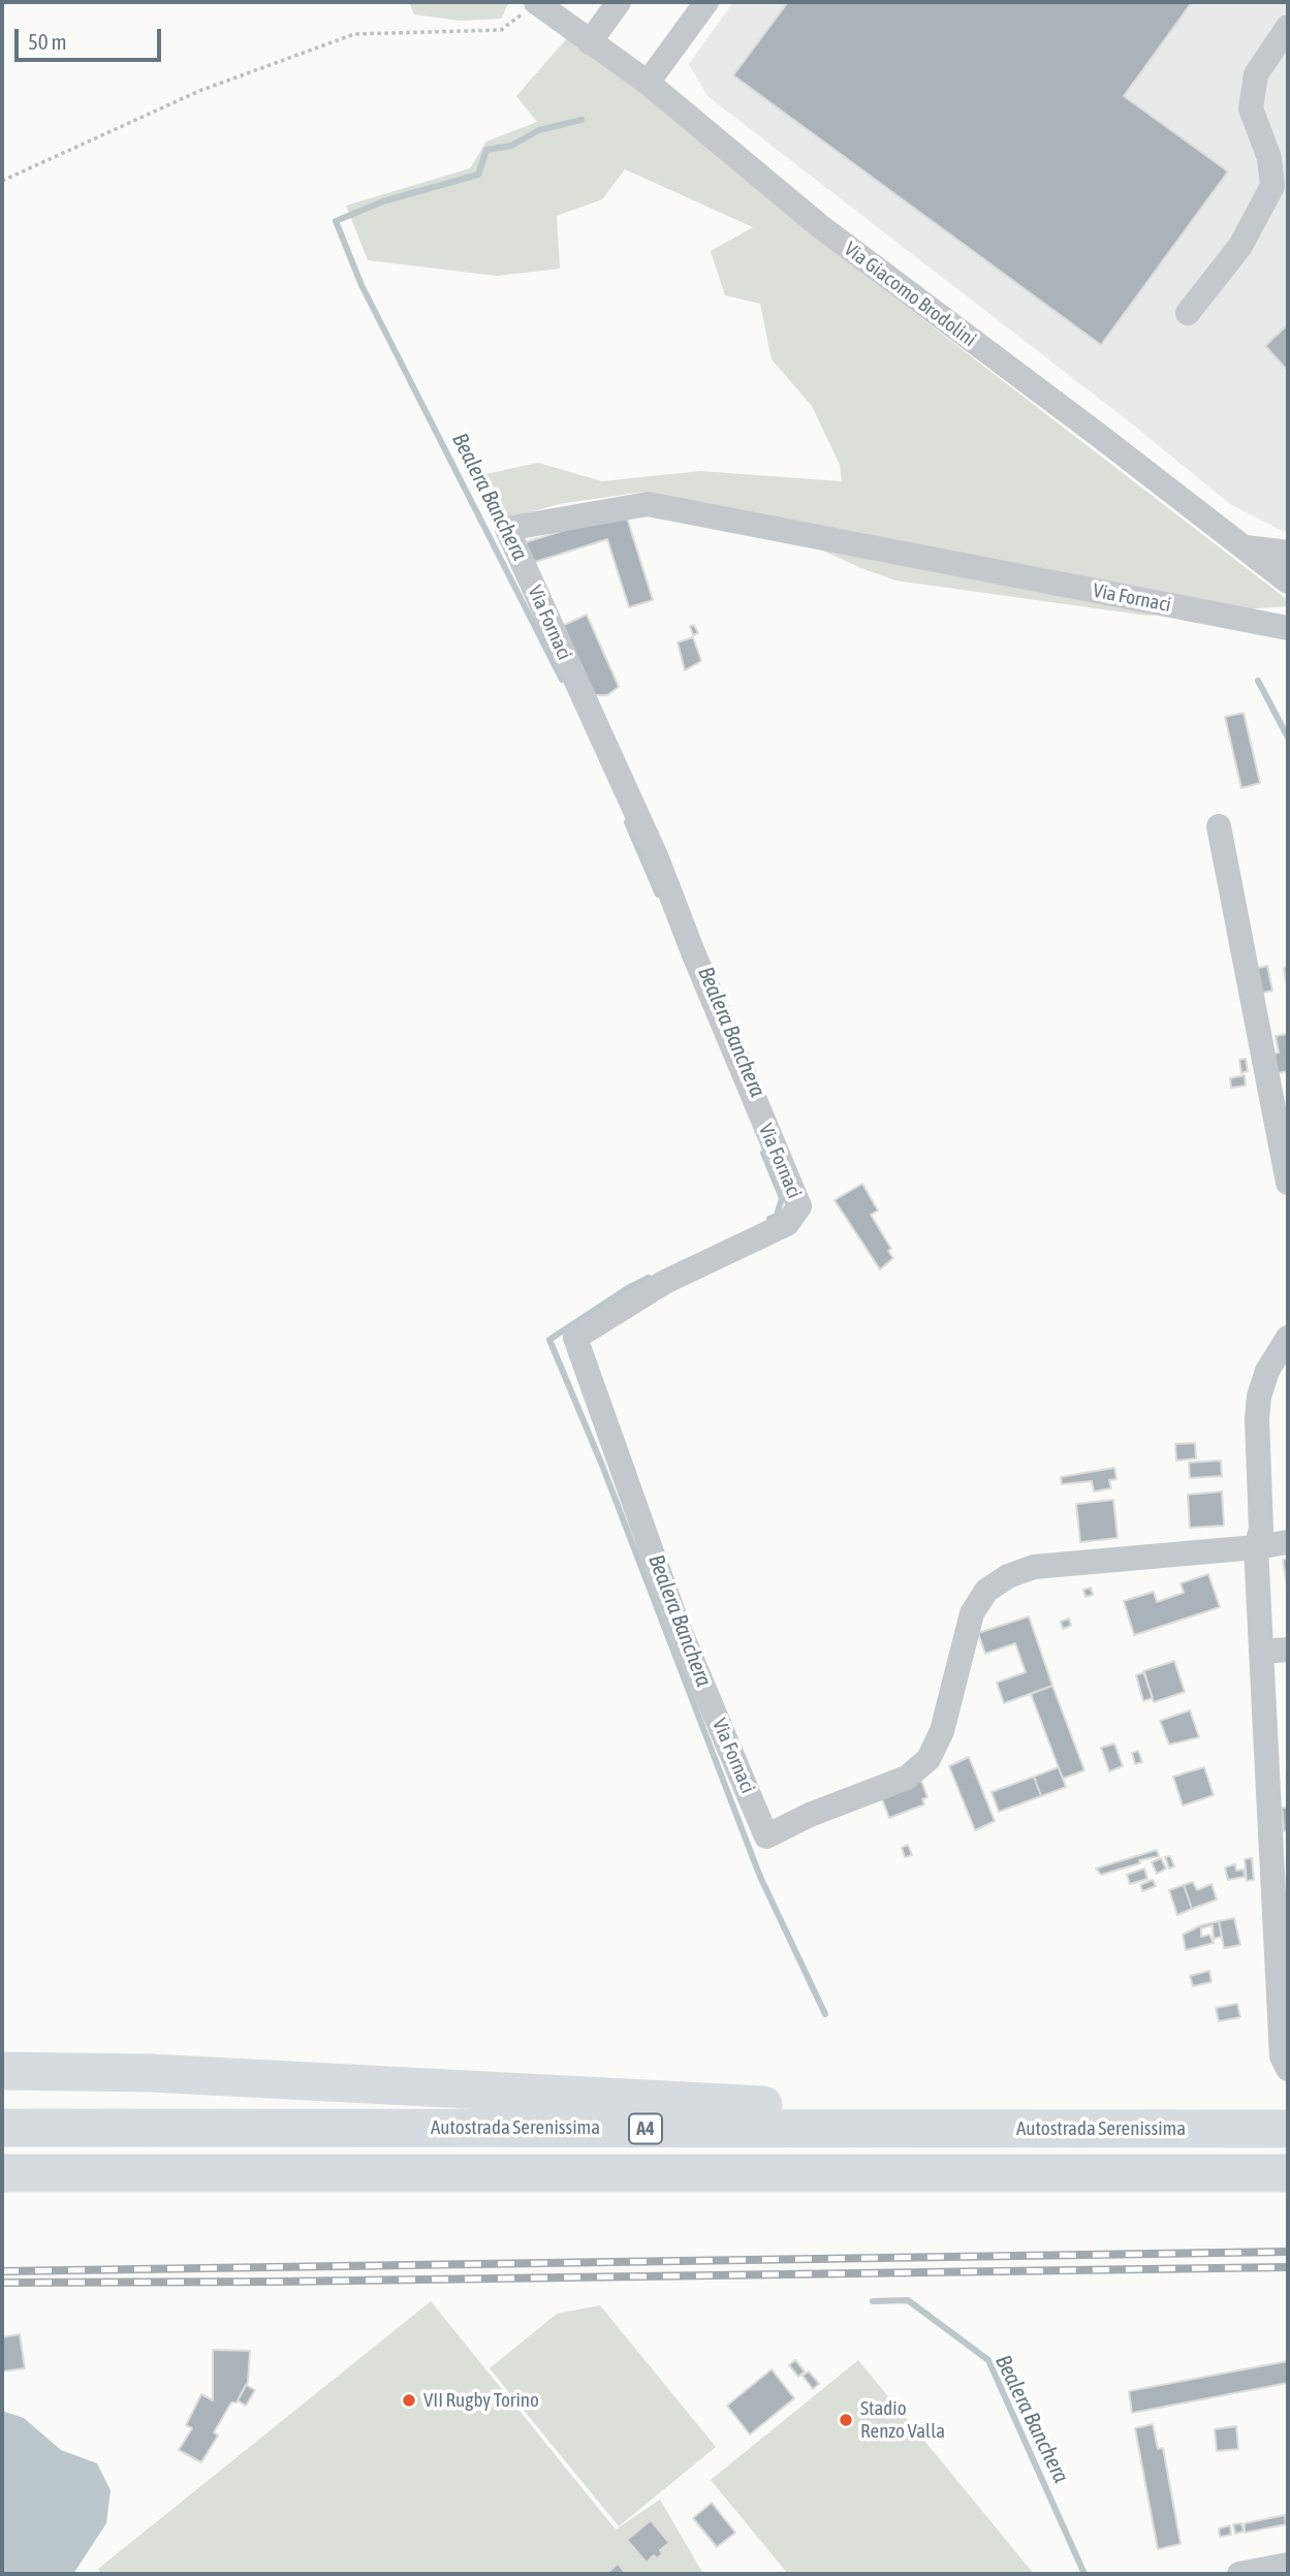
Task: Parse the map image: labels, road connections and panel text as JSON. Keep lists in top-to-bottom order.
{
  "streets": {
    "highway": ["Autostrada Serenissima", "A4"],
    "street": ["Via Giacomo Brodolini", "Via Fornaci"]
  },
  "water": ["Bealera Banchera"],
  "places": ["VII Rugby Torino", "Stadio Renzo Valla"],
  "scale_bar": "50 m"
}
